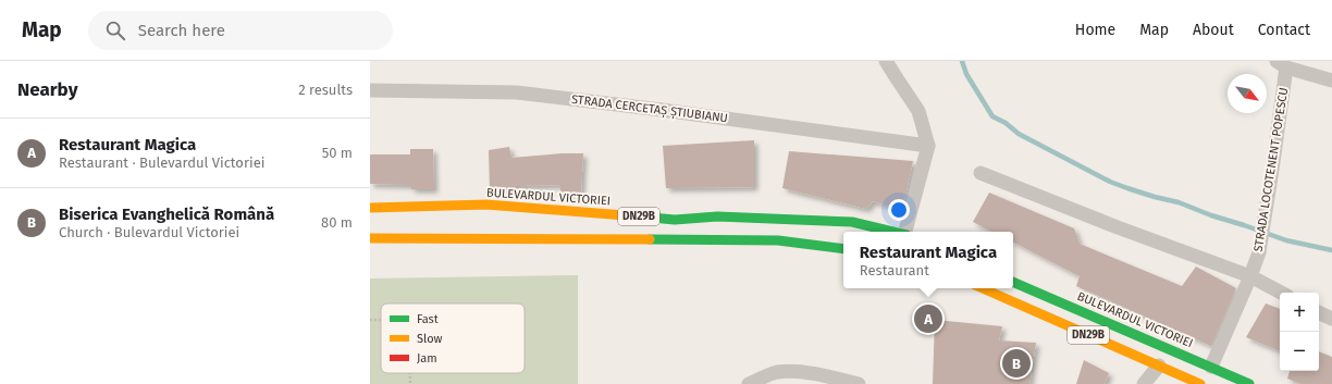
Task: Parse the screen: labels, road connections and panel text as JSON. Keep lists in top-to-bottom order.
{
  "streets": {
    "main road": ["BULEVARDUL VICTORIEI", "DN29B"],
    "street": ["STRADA CERCETAȘ ȘTIUBIANU", "STRADA LOCOTENENT POPESCU"]
  },
  "crossings": [
    ["STRADA LOCOTENENT POPESCU", "BULEVARDUL VICTORIEI"]
  ],
  "legend": ["Fast", "Slow", "Jam"],
  "north": "bottom right",
  "page": {
    "header": "Map",
    "search": "Search here",
    "nav": [
      "Home",
      "Map",
      "About",
      "Contact"
    ],
    "heading": ["Nearby", "2 results"],
    "list": [
      {
        "mark": "A",
        "name": "Restaurant Magica",
        "note": "Restaurant · Bulevardul Victoriei",
        "value": "50 m"
      },
      {
        "mark": "B",
        "name": "Biserica Evanghelică Română",
        "note": "Church · Bulevardul Victoriei",
        "value": "80 m"
      }
    ],
    "popup": ["Restaurant Magica", "Restaurant"],
    "map_buttons": ["+", "−"],
    "pins": ["A", "B"]
  }
}
